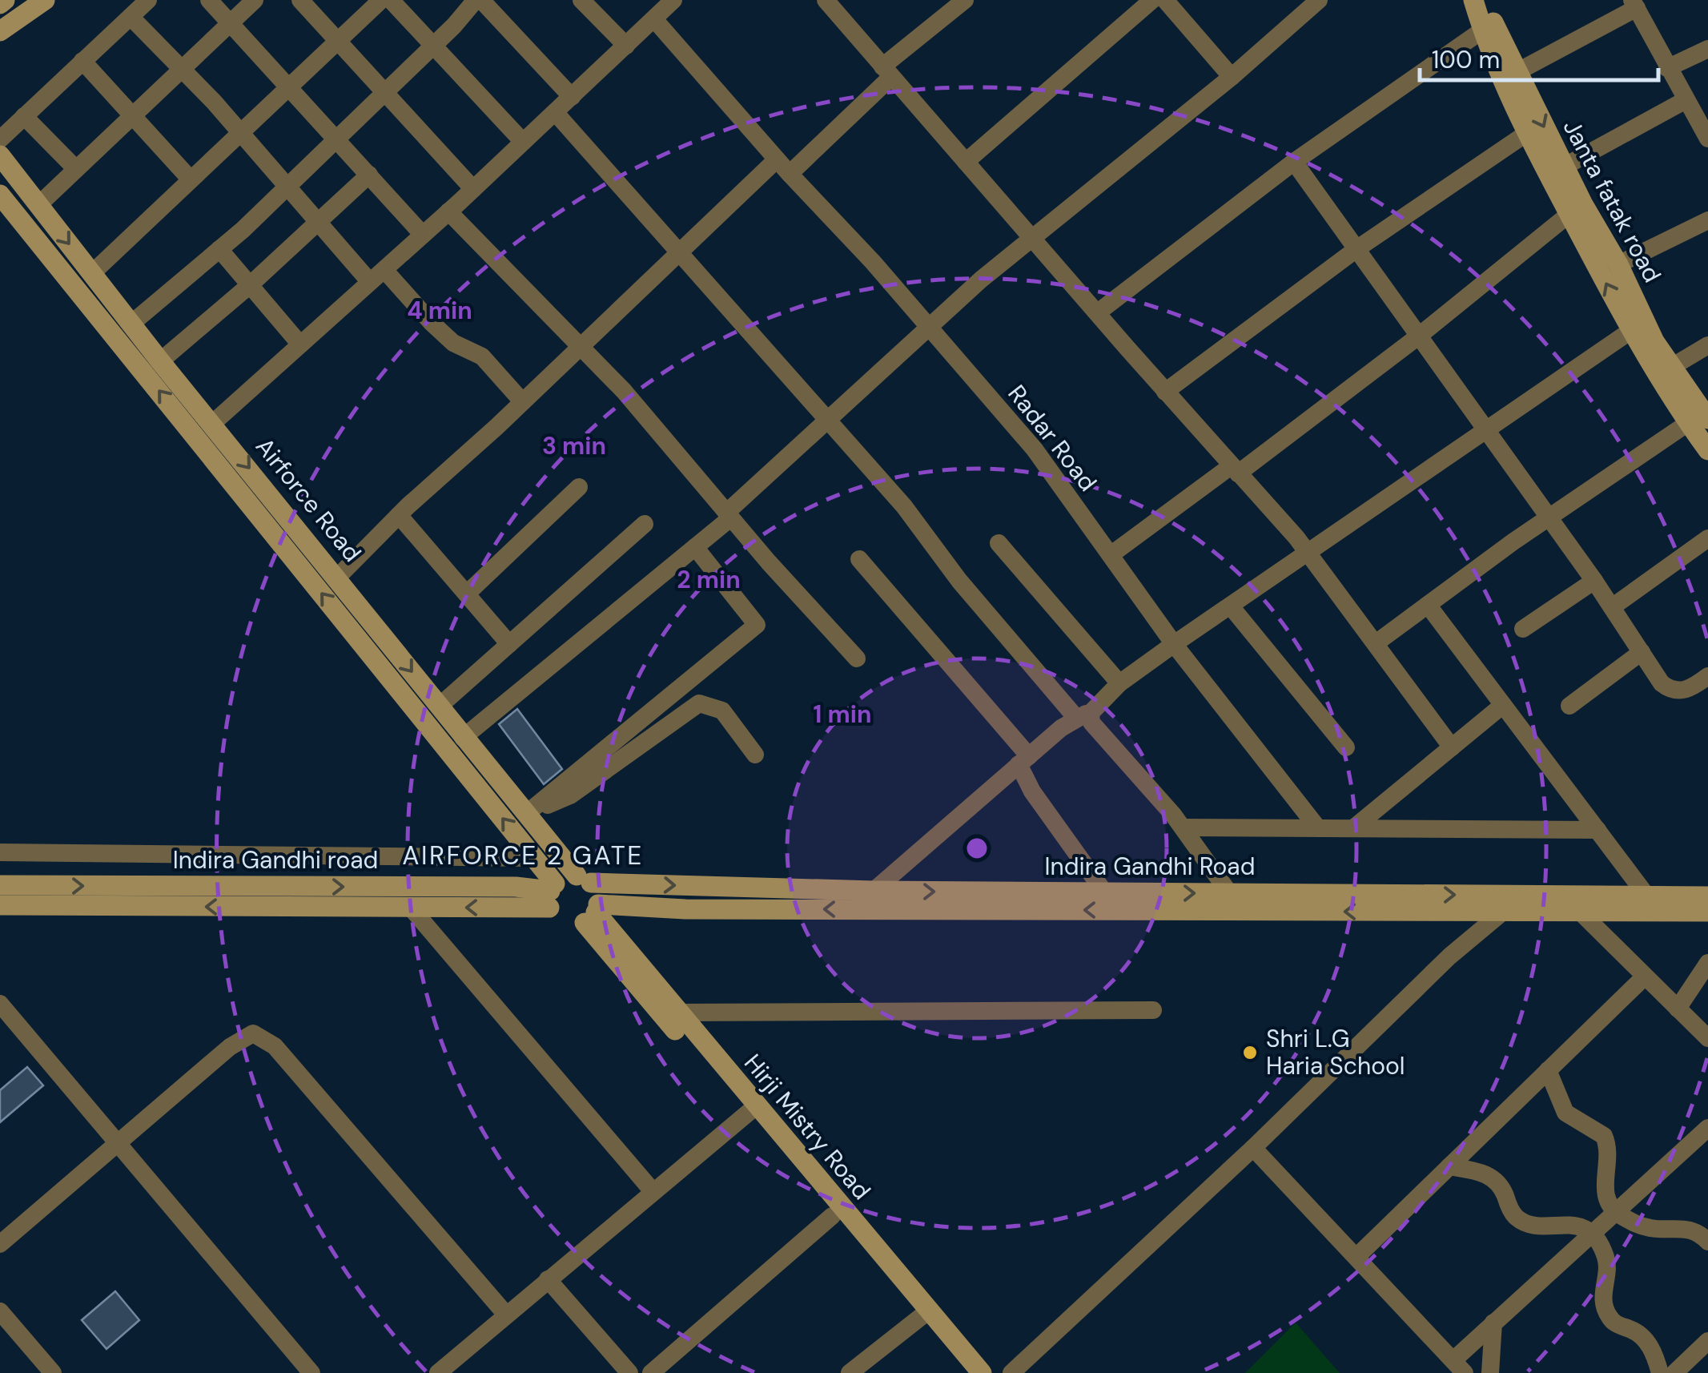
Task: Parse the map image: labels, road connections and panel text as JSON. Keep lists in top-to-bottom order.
{
  "streets": {
    "main road": [
      "Janta fatak road",
      "Airforce Road",
      "Indira Gandhi road",
      "Indira Gandhi Road",
      "Hirji Mistry Road"
    ],
    "street": ["Radar Road"]
  },
  "crossings": [
    ["Airforce Road", "Indira Gandhi road"],
    ["Airforce Road", "Indira Gandhi Road"],
    ["Airforce Road", "Hirji Mistry Road"],
    ["Indira Gandhi road", "Indira Gandhi Road"],
    ["Indira Gandhi road", "Hirji Mistry Road"],
    ["Indira Gandhi Road", "Hirji Mistry Road"]
  ],
  "districts": ["AIRFORCE 2 GATE"],
  "places": ["Shri L.G Haria School"],
  "scale_bar": "100 m",
  "rings": [
    "4 min",
    "3 min",
    "2 min",
    "1 min"
  ]
}
